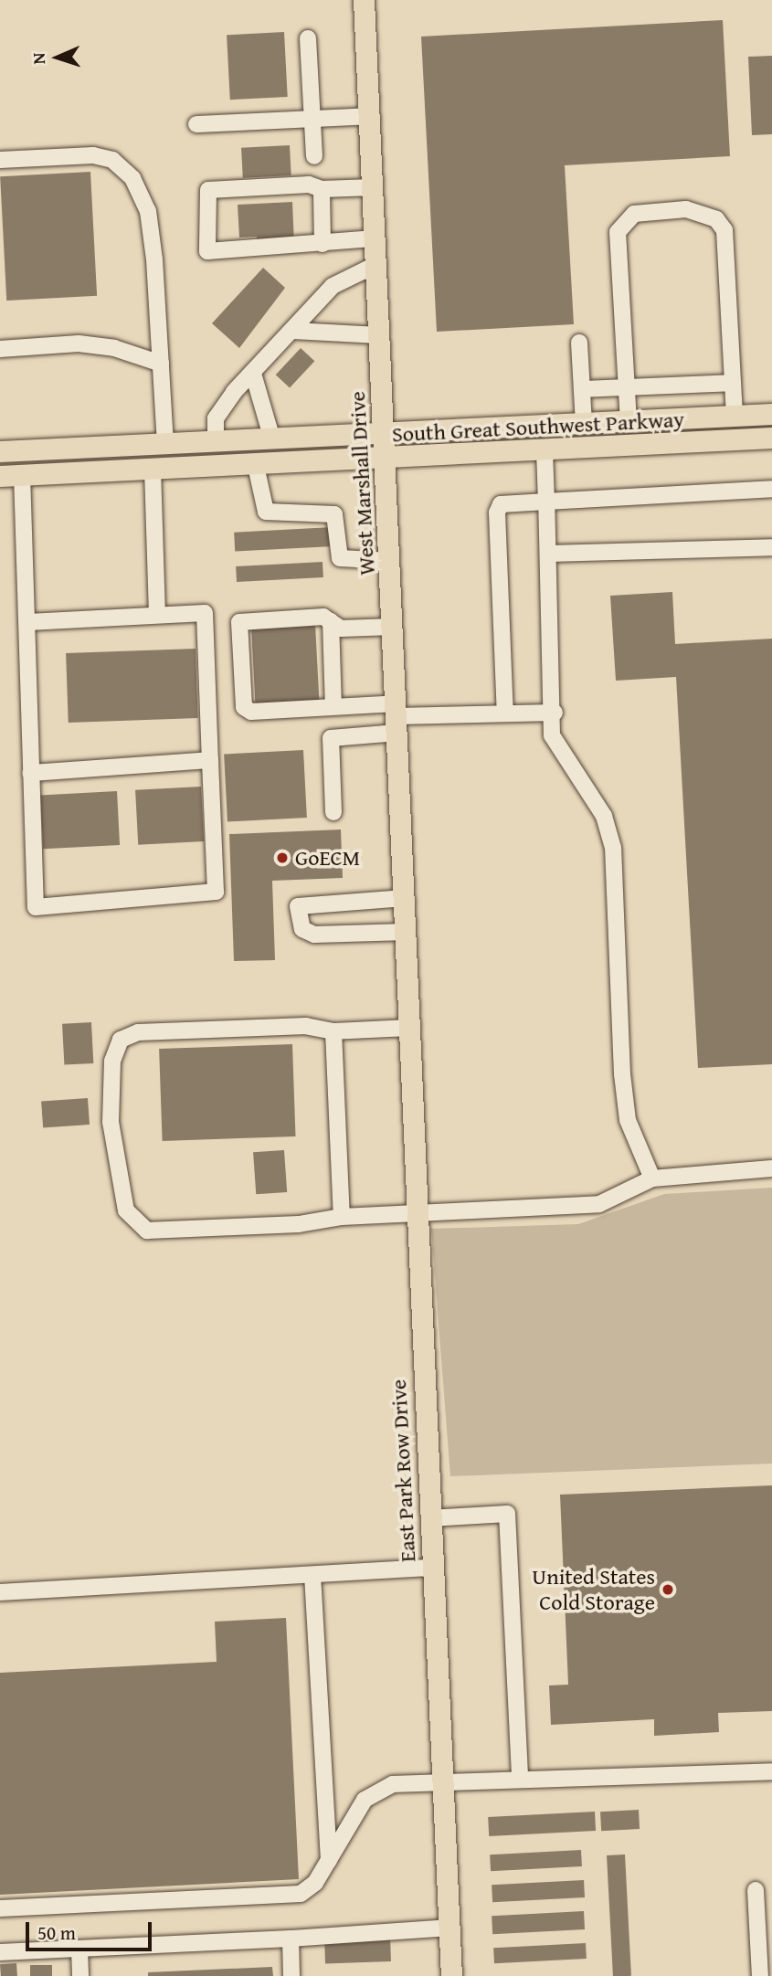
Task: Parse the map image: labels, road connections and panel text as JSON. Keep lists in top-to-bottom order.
{
  "streets": {
    "main road": ["South Great Southwest Parkway", "West Marshall Drive", "East Park Row Drive"]
  },
  "crossings": [
    ["South Great Southwest Parkway", "West Marshall Drive"],
    ["West Marshall Drive", "East Park Row Drive"]
  ],
  "places": ["GoECM", "United States Cold Storage"],
  "scale_bar": "50 m",
  "north": "left"
}
